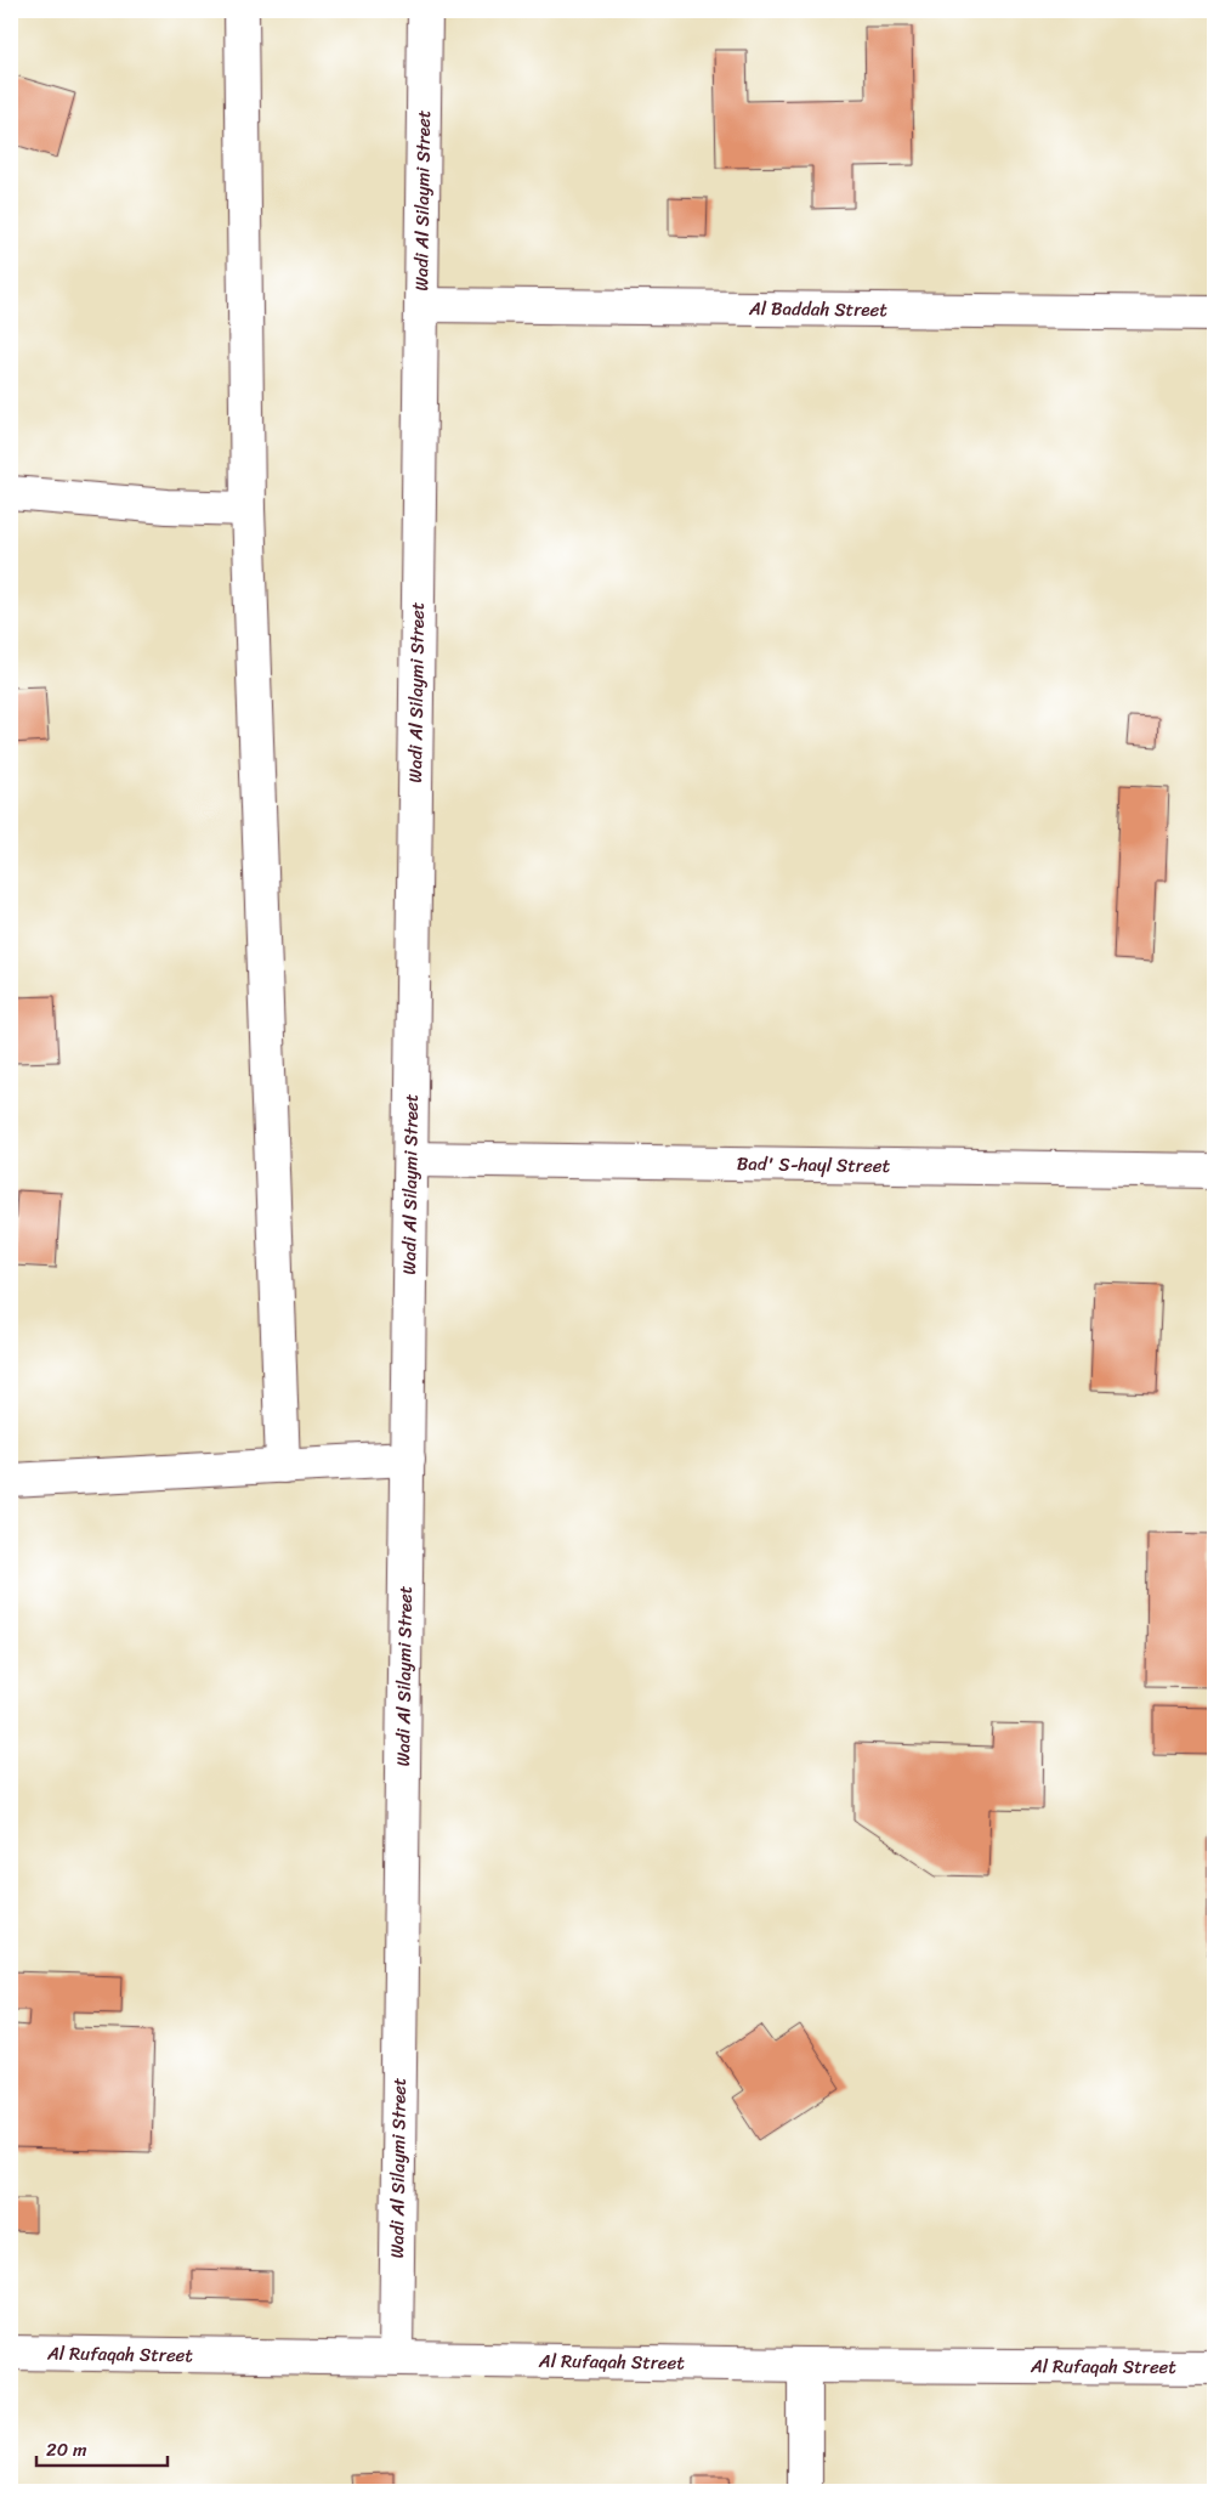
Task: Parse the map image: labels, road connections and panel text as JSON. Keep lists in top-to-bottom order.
{
  "streets": {
    "street": [
      "Wadi Al Silaymi Street",
      "Al Baddah Street",
      "Bad' S-hayl Street",
      "Al Rufaqah Street"
    ]
  },
  "crossings": [
    ["Wadi Al Silaymi Street", "Al Baddah Street"],
    ["Wadi Al Silaymi Street", "Bad' S-hayl Street"],
    ["Wadi Al Silaymi Street", "Al Rufaqah Street"]
  ],
  "scale_bar": "20 m"
}
